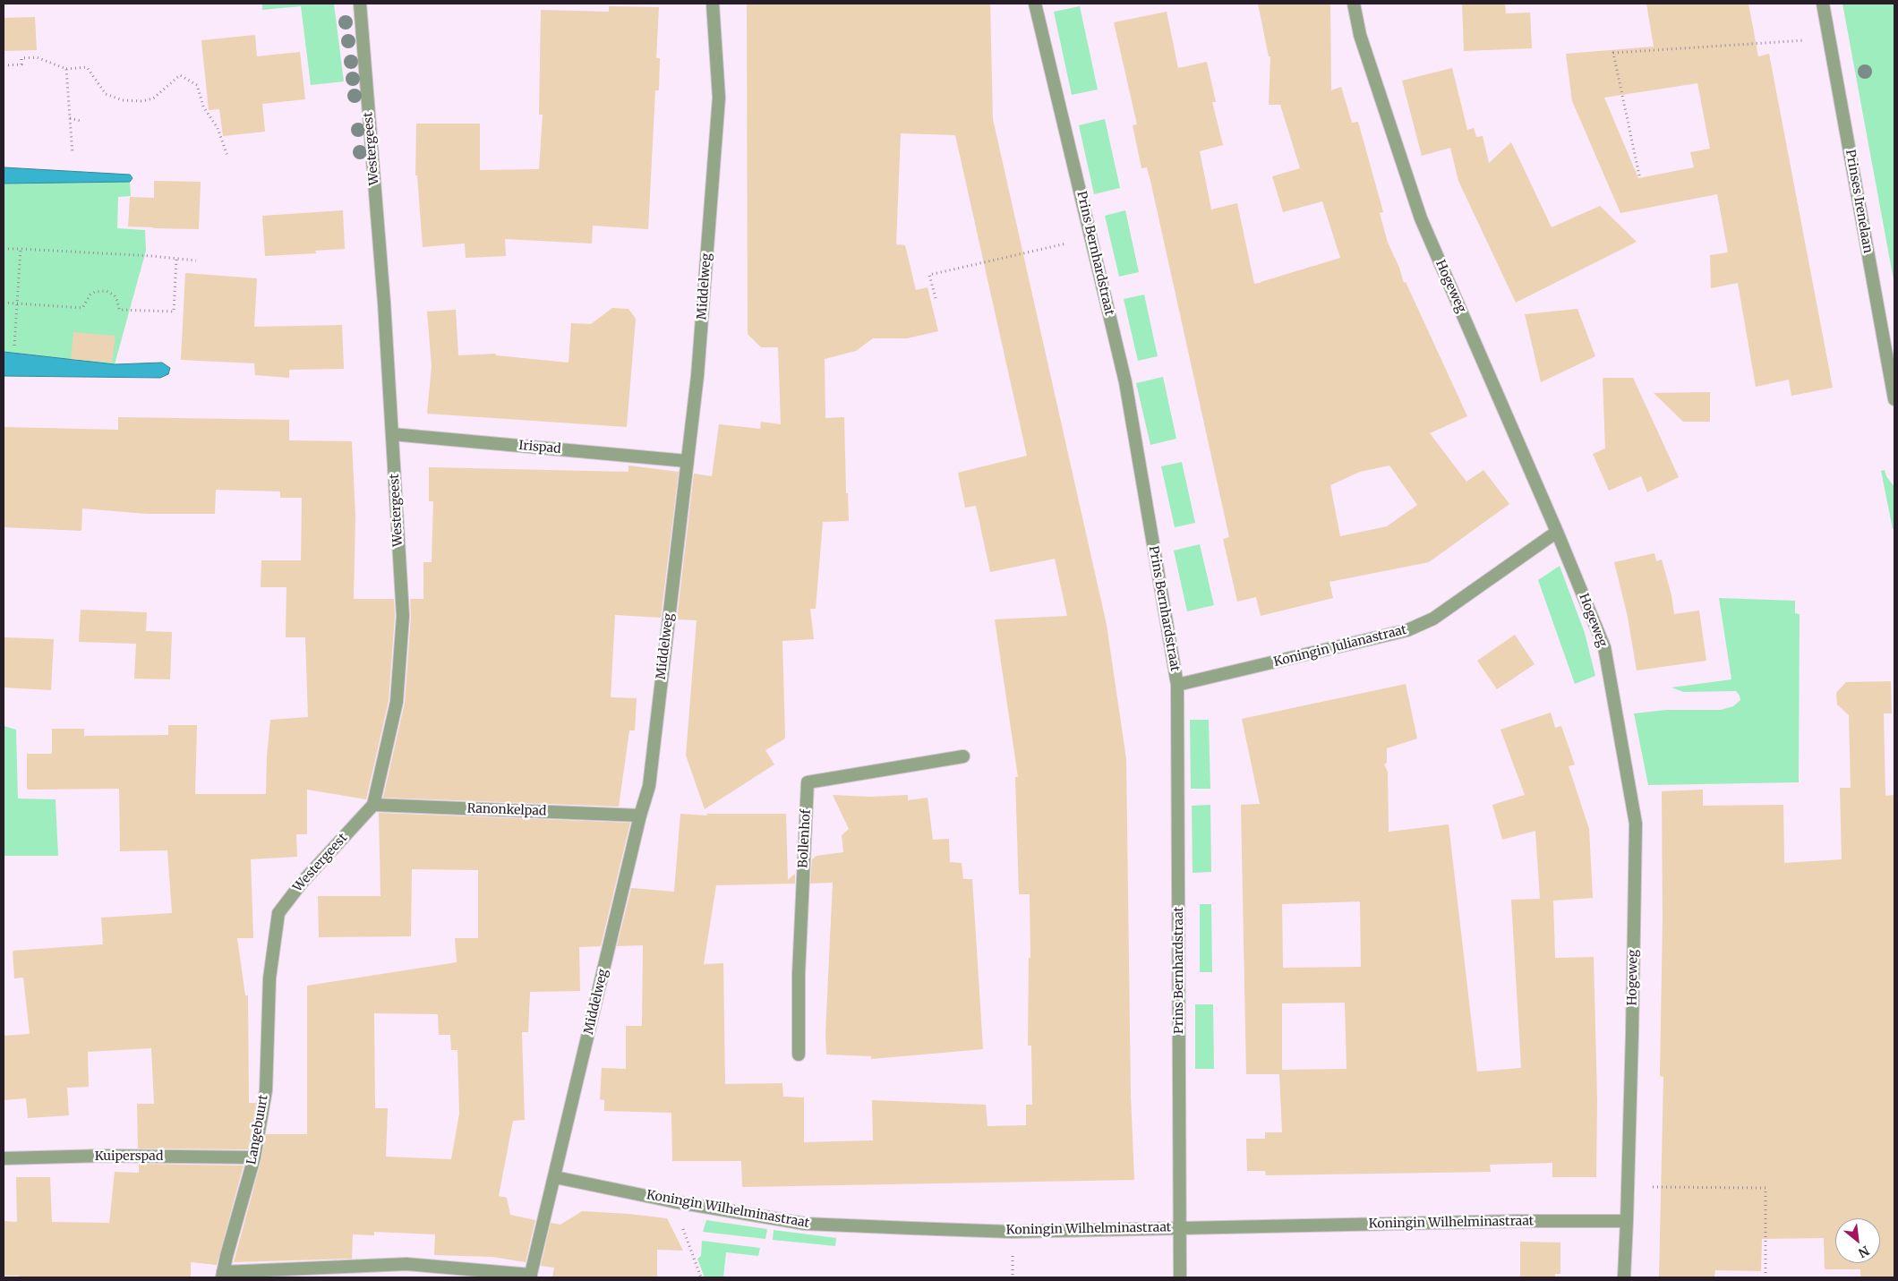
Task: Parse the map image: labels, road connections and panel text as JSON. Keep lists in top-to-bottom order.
{
  "streets": {
    "street": [
      "Westergeest",
      "Prinses Irenelaan",
      "Prins Bernhardstraat",
      "Middelweg",
      "Hogeweg",
      "Irispad",
      "Koningin Julianastraat",
      "Ranonkelpad",
      "Bollenhof",
      "Langebuurt",
      "Kuiperspad",
      "Koningin Wilhelminastraat"
    ]
  },
  "crossings": [
    ["Westergeest", "Irispad"],
    ["Westergeest", "Ranonkelpad"],
    ["Westergeest", "Langebuurt"],
    ["Prins Bernhardstraat", "Koningin Julianastraat"],
    ["Prins Bernhardstraat", "Koningin Wilhelminastraat"],
    ["Middelweg", "Irispad"],
    ["Middelweg", "Ranonkelpad"],
    ["Middelweg", "Koningin Wilhelminastraat"],
    ["Hogeweg", "Koningin Julianastraat"],
    ["Hogeweg", "Koningin Wilhelminastraat"],
    ["Langebuurt", "Kuiperspad"]
  ],
  "north": "bottom right"
}
